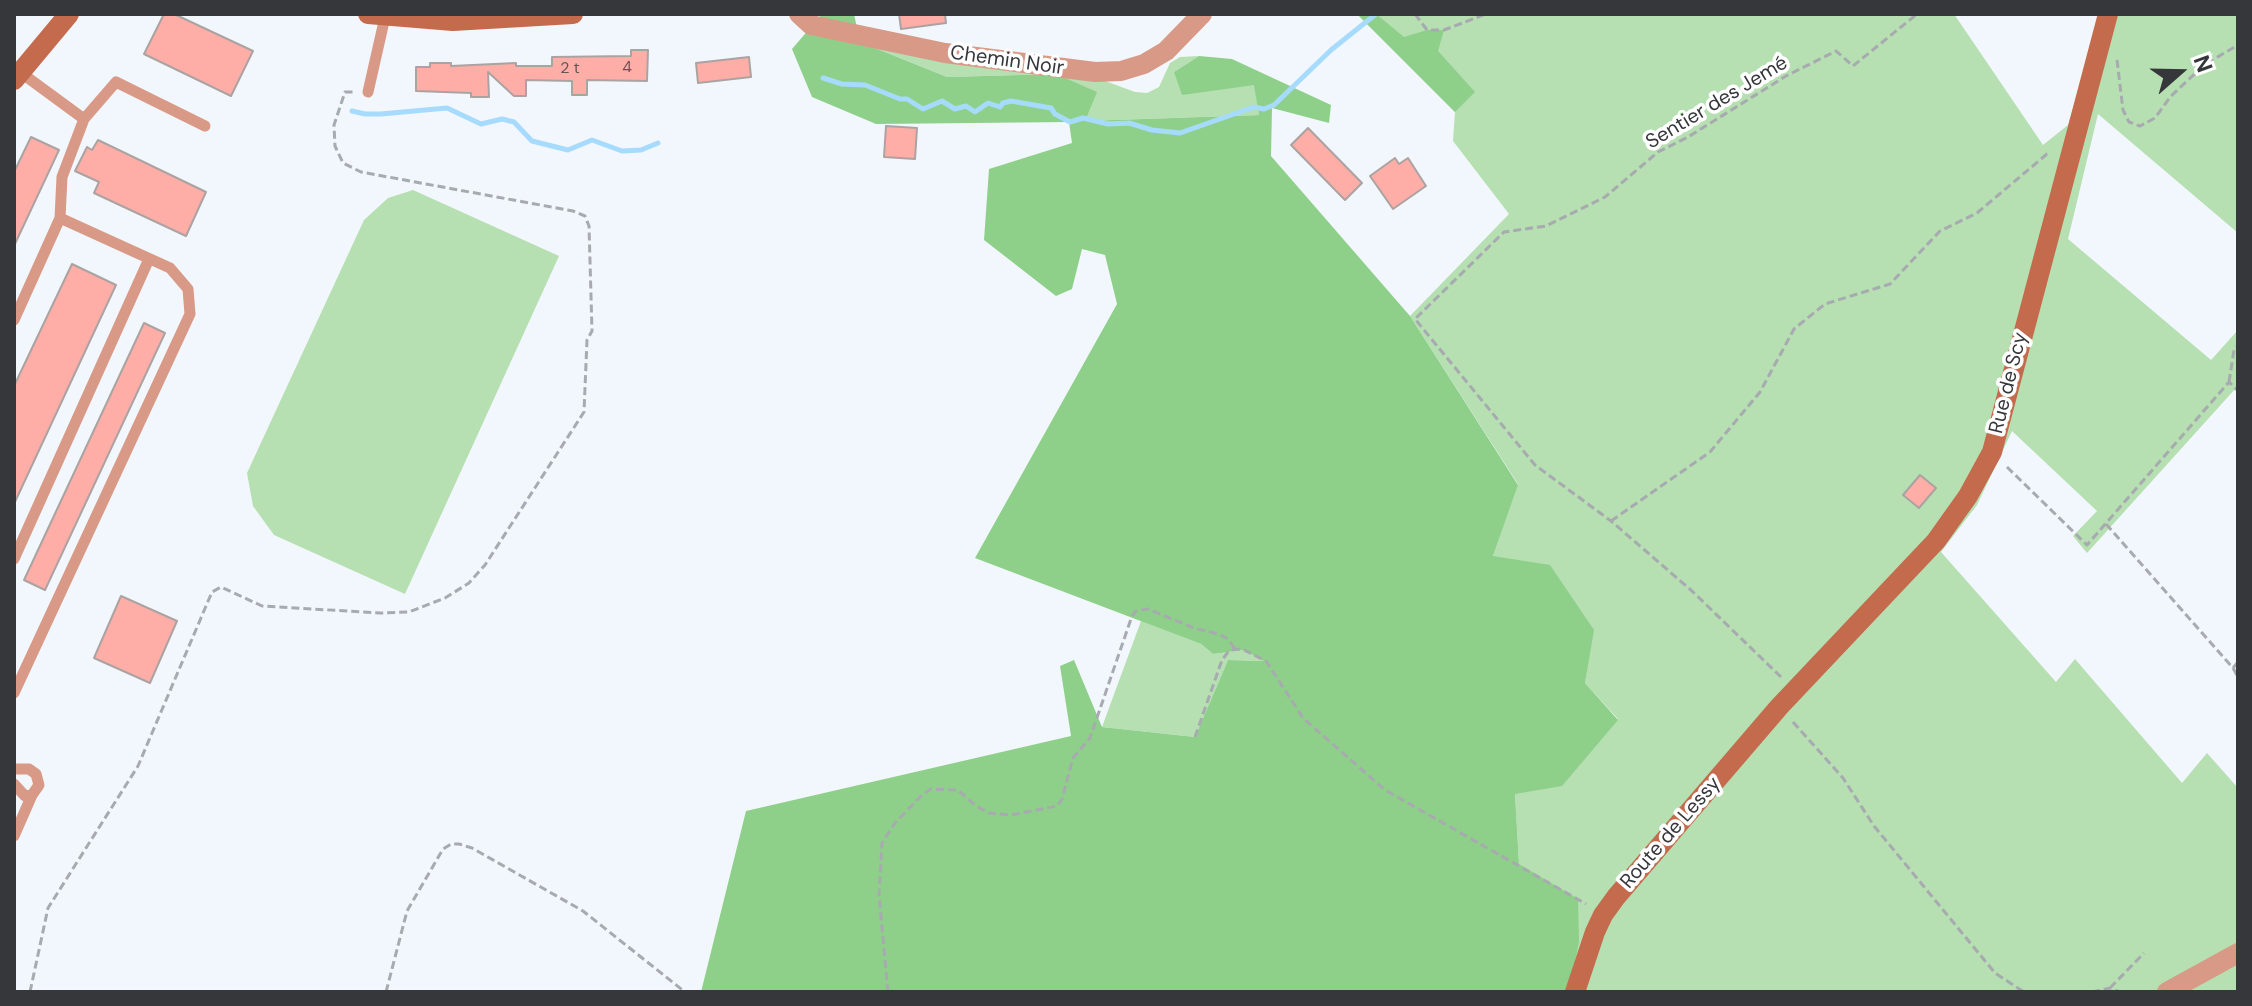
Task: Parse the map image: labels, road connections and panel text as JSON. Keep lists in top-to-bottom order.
{
  "streets": {
    "street": ["Chemin Noir", "Rue de Scy", "Route de Lessy"],
    "path": ["Sentier des Jemé"]
  },
  "crossings": [
    ["Rue de Scy", "Route de Lessy"]
  ],
  "house_numbers": ["4", "2 t"],
  "north": "right"
}
